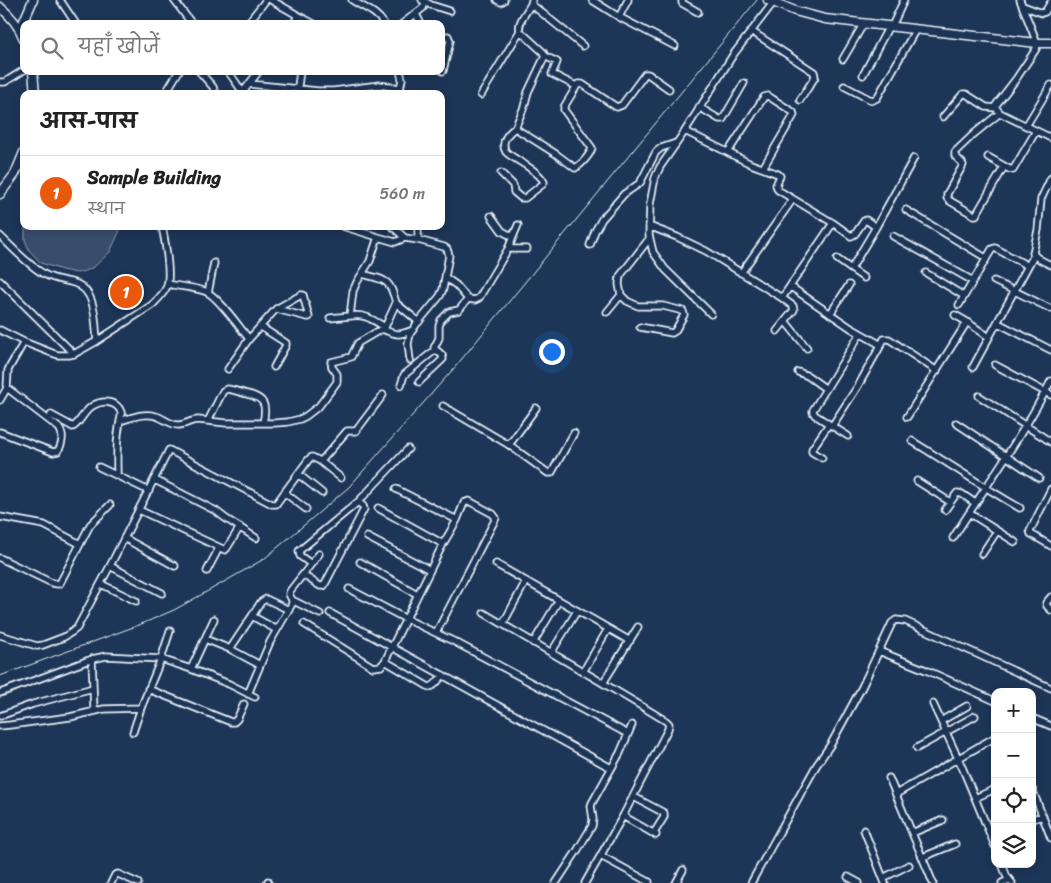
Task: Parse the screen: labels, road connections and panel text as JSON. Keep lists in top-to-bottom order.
{
  "page": {
    "search": "यहाँ खोजें",
    "heading": "आस-पास",
    "list": [
      {
        "mark": "1",
        "name": "Sample Building",
        "note": "स्थान",
        "value": "560 m"
      }
    ],
    "pins": "1",
    "map_buttons": ["+", "−"]
  }
}
